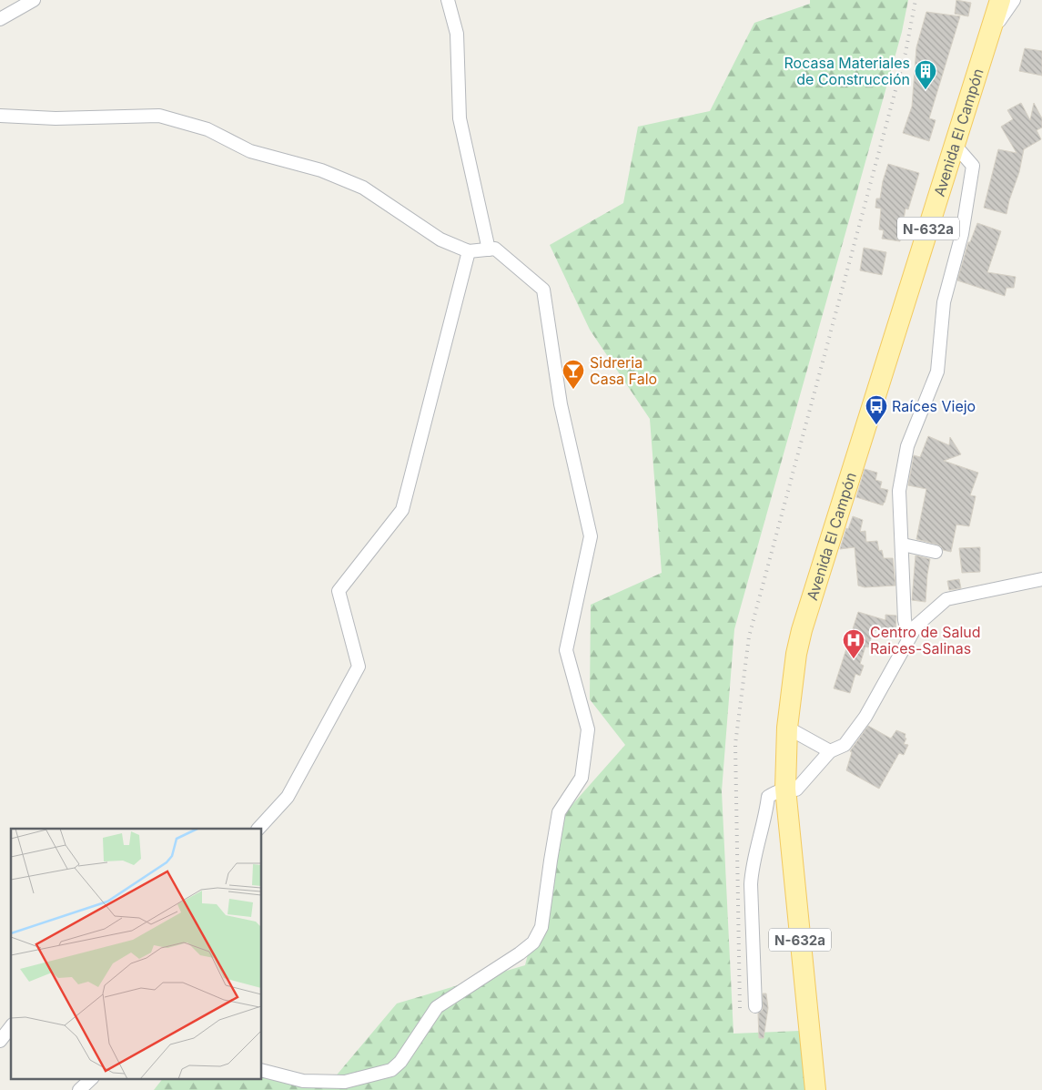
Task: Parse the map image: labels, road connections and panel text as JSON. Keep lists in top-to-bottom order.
{
  "streets": {
    "main road": ["Avenida El Campón", "N-632a"]
  },
  "places": {
    "building": ["Rocasa Materiales de Construcción"],
    "bar": ["Sidreria Casa Falo"],
    "bus stop": ["Raíces Viejo"],
    "hospital": ["Centro de Salud Raices-Salinas"]
  }
}
